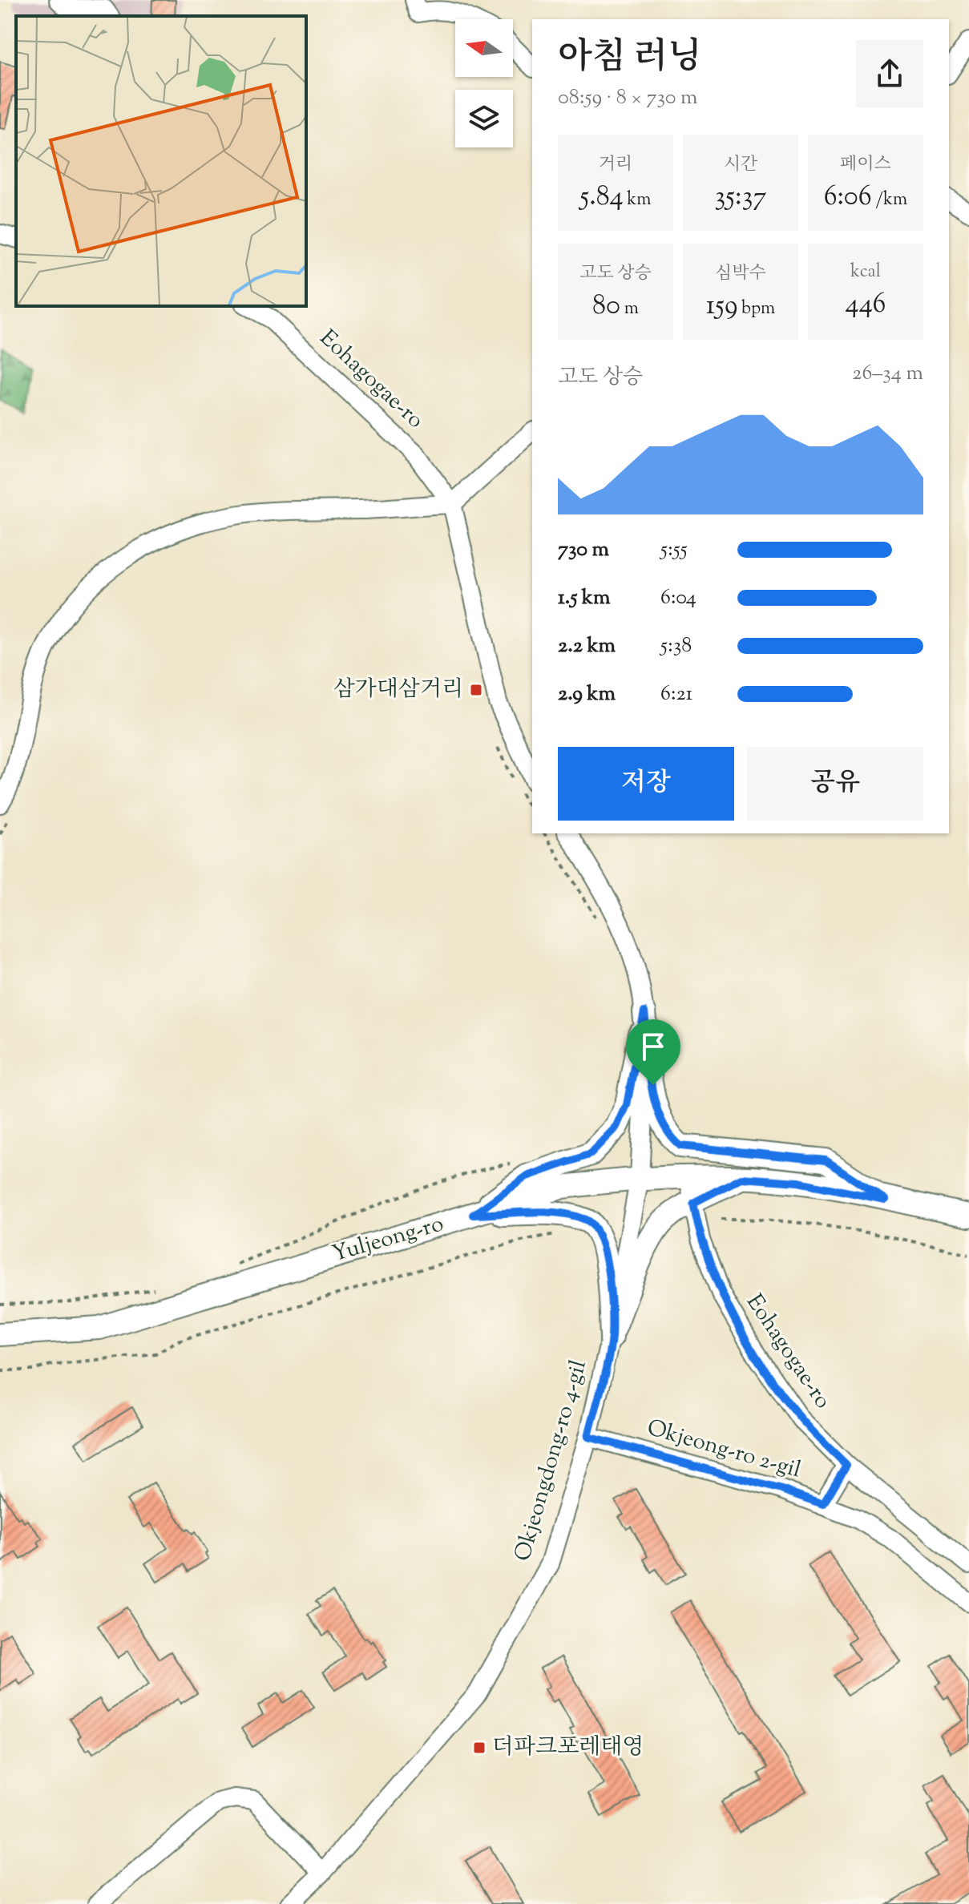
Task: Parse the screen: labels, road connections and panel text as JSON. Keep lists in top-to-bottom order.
{
  "streets": {
    "main road": ["Yuljeong-ro"],
    "street": ["Eohagogae-ro", "Okjeong-ro 2-gil", "Okjeongdong-ro 4-gil"]
  },
  "crossings": [
    ["Eohagogae-ro", "Yuljeong-ro"],
    ["Yuljeong-ro", "Okjeongdong-ro 4-gil"],
    ["Okjeong-ro 2-gil", "Okjeongdong-ro 4-gil"]
  ],
  "places": {
    "transit": ["삼가대삼거리", "더파크포레태영"]
  },
  "north": "left",
  "page": {
    "heading": ["아침 러닝", "08:59 · 8 × 730 m"],
    "stats": [
      ["거리", "5.84 km"],
      ["시간", "35:37"],
      ["페이스", "6:06 /km"],
      ["고도 상승", "80 m"],
      ["심박수", "159 bpm"],
      ["kcal", "446"]
    ],
    "chart": ["고도 상승", "26–34 m"],
    "list": [
      {
        "name": "730 m",
        "note": "5:55"
      },
      {
        "name": "1.5 km",
        "note": "6:04"
      },
      {
        "name": "2.2 km",
        "note": "5:38"
      },
      {
        "name": "2.9 km",
        "note": "6:21"
      }
    ],
    "buttons": ["저장", "공유"]
  }
}
